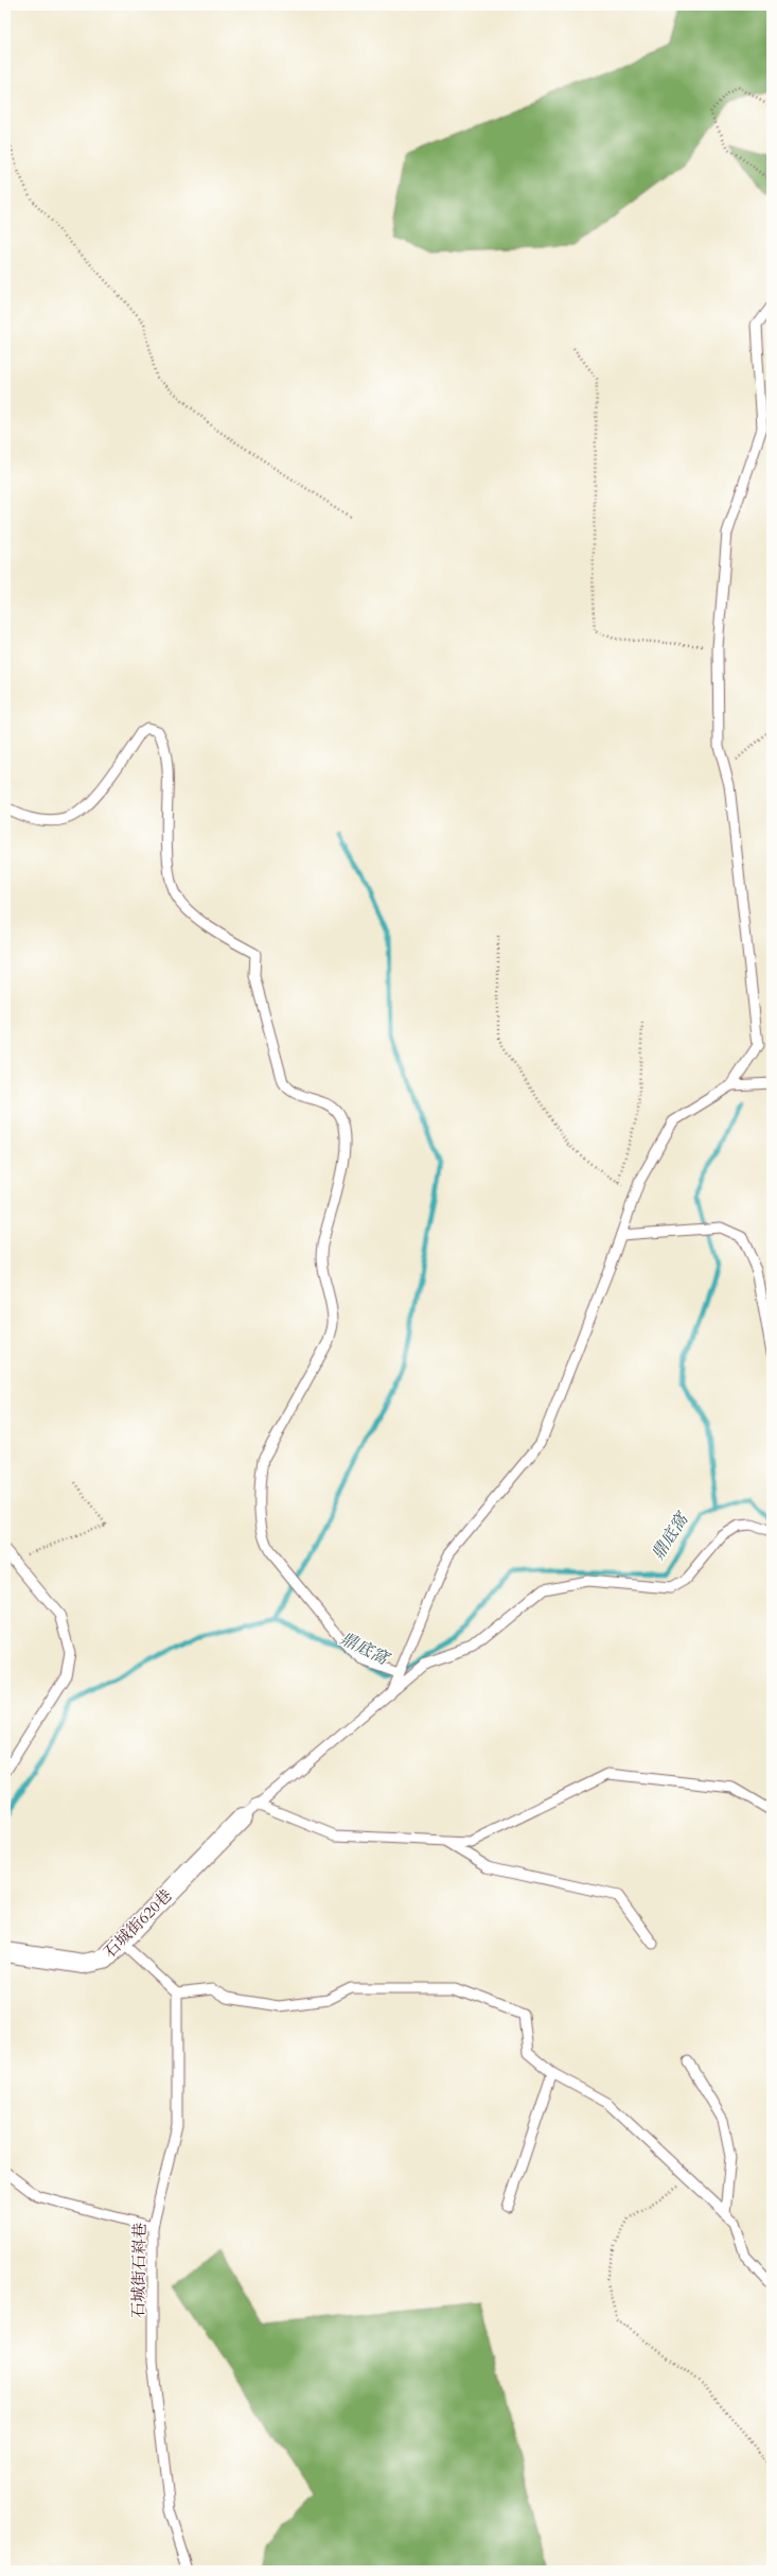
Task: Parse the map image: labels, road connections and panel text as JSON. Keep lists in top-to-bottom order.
{
  "streets": {
    "street": ["石城街620巷"],
    "lane": ["石城街石嵙巷"]
  },
  "water": ["鼎底窩"]
}
